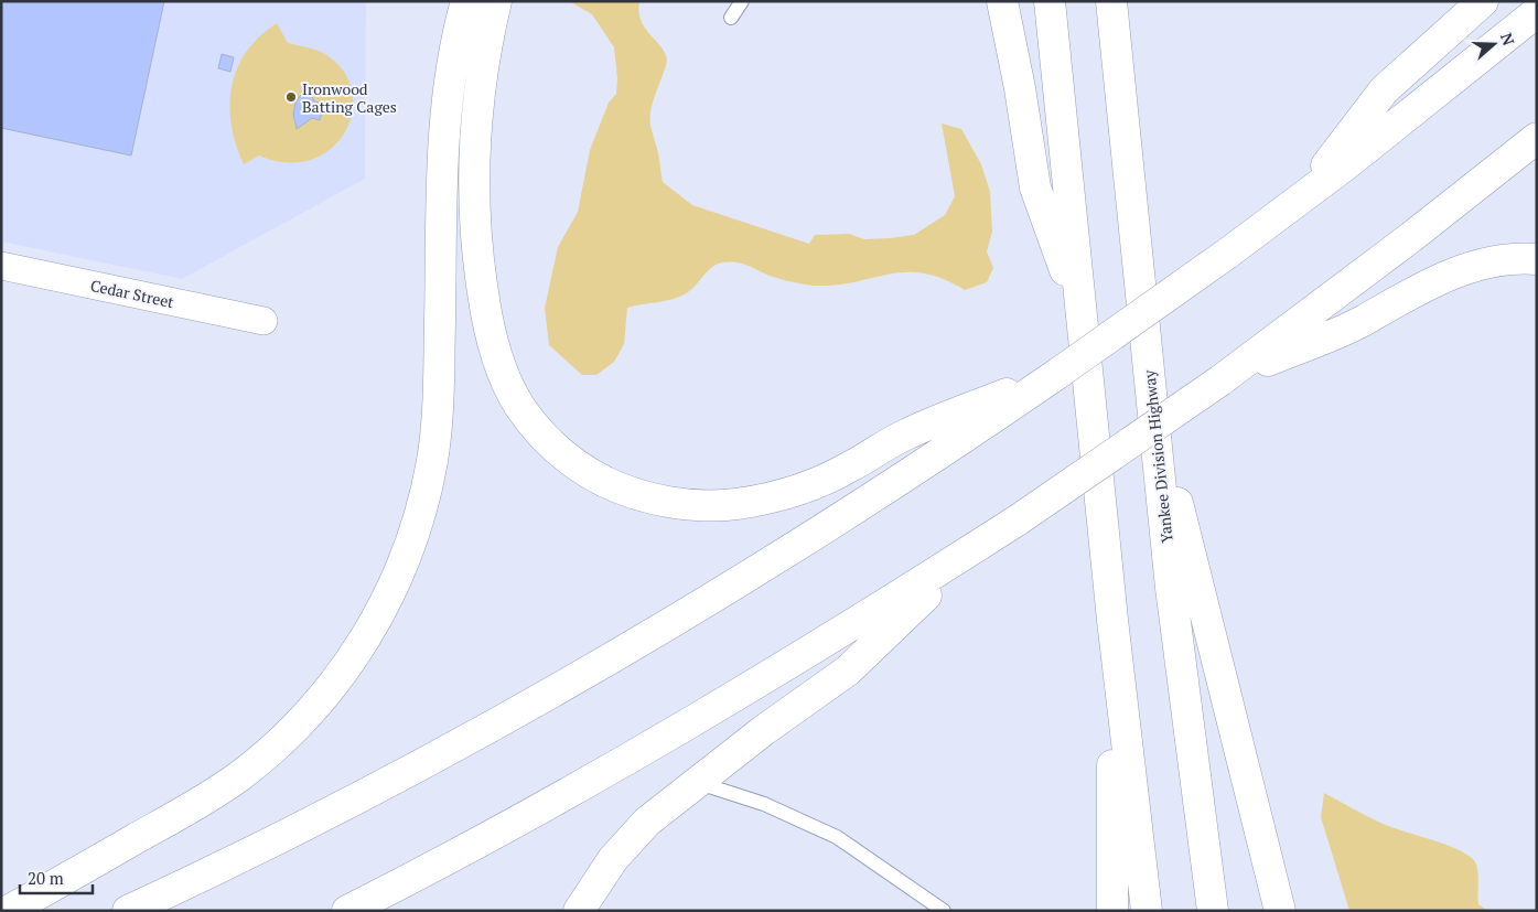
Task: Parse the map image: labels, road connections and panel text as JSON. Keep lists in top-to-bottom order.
{
  "streets": {
    "highway": ["Yankee Division Highway"],
    "street": ["Cedar Street"]
  },
  "places": ["Ironwood Batting Cages"],
  "scale_bar": "20 m",
  "north": "right"
}
